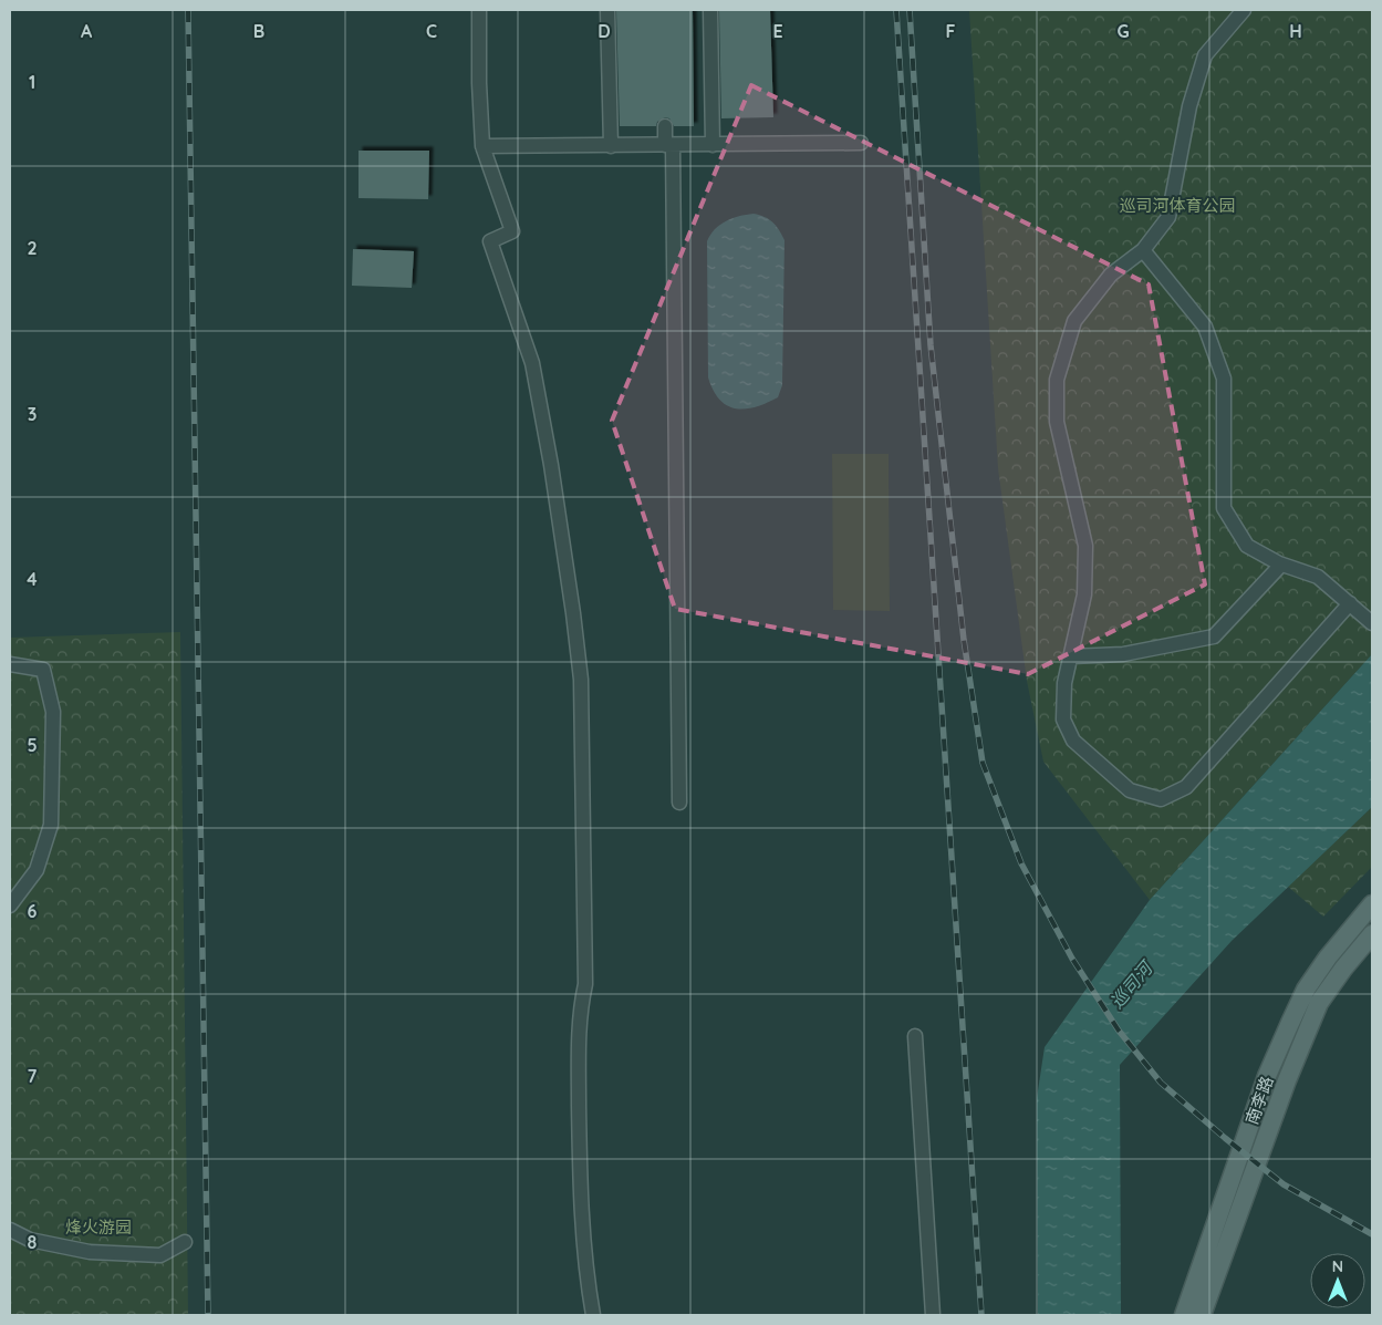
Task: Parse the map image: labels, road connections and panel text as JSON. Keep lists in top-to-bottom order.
{
  "streets": {
    "main road": ["南李路"]
  },
  "water": ["巡司河"],
  "parks": ["巡司河体育公园", "烽火游园"],
  "north": "top",
  "grid": {
    "columns": [
      "A",
      "B",
      "C",
      "D",
      "E",
      "F",
      "G",
      "H"
    ],
    "rows": [
      "1",
      "2",
      "3",
      "4",
      "5",
      "6",
      "7",
      "8"
    ]
  }
}
